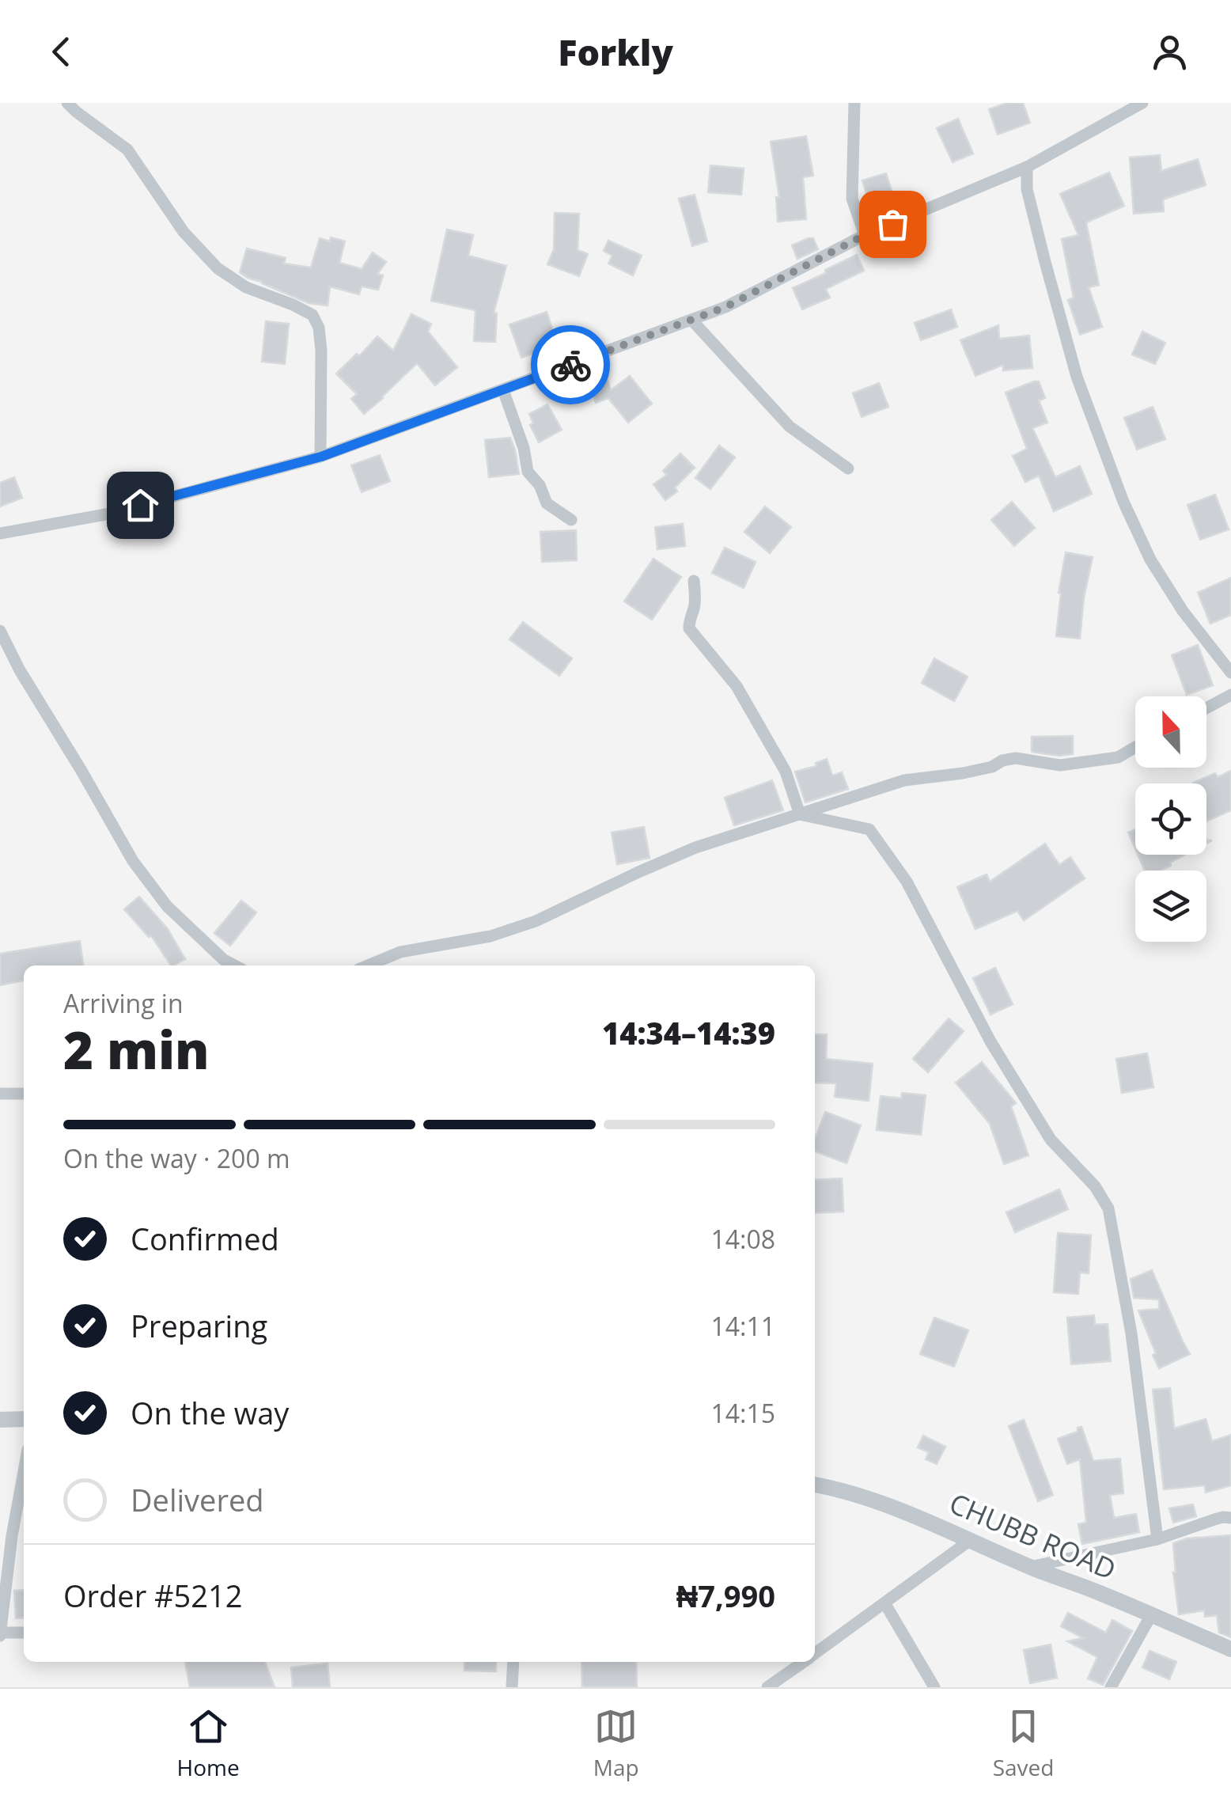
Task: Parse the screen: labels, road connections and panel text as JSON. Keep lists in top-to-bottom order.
{
  "streets": {
    "street": ["CHUBB ROAD"]
  },
  "north": "top",
  "page": {
    "header": "Forkly",
    "heading": ["2 min", "Arriving in", "14:34–14:39"],
    "panel": ["Order #5212", "₦7,990"],
    "bar": "On the way · 200 m",
    "list": [
      ["Confirmed", "14:08"],
      ["Preparing", "14:11"],
      ["On the way", "14:15"],
      "Delivered"
    ],
    "tabs": ["Home", "Map", "Saved"]
  }
}
